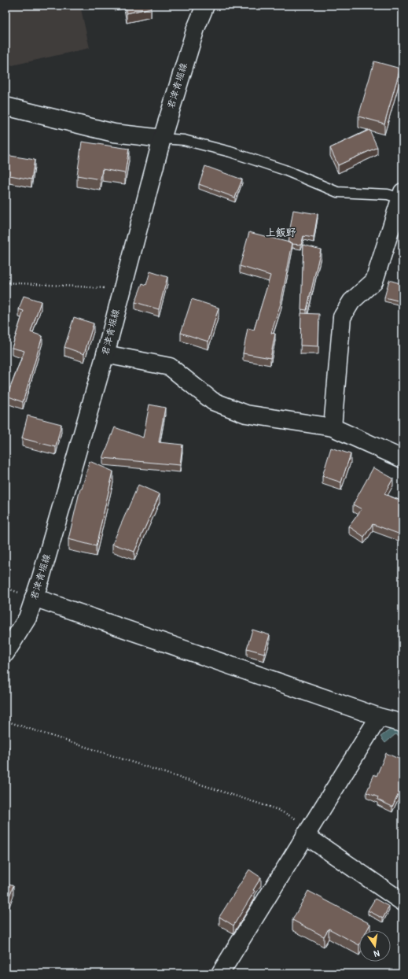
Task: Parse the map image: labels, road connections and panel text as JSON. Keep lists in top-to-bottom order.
{
  "streets": {
    "street": ["君津青堀線"]
  },
  "districts": ["上飯野"],
  "north": "bottom"
}
